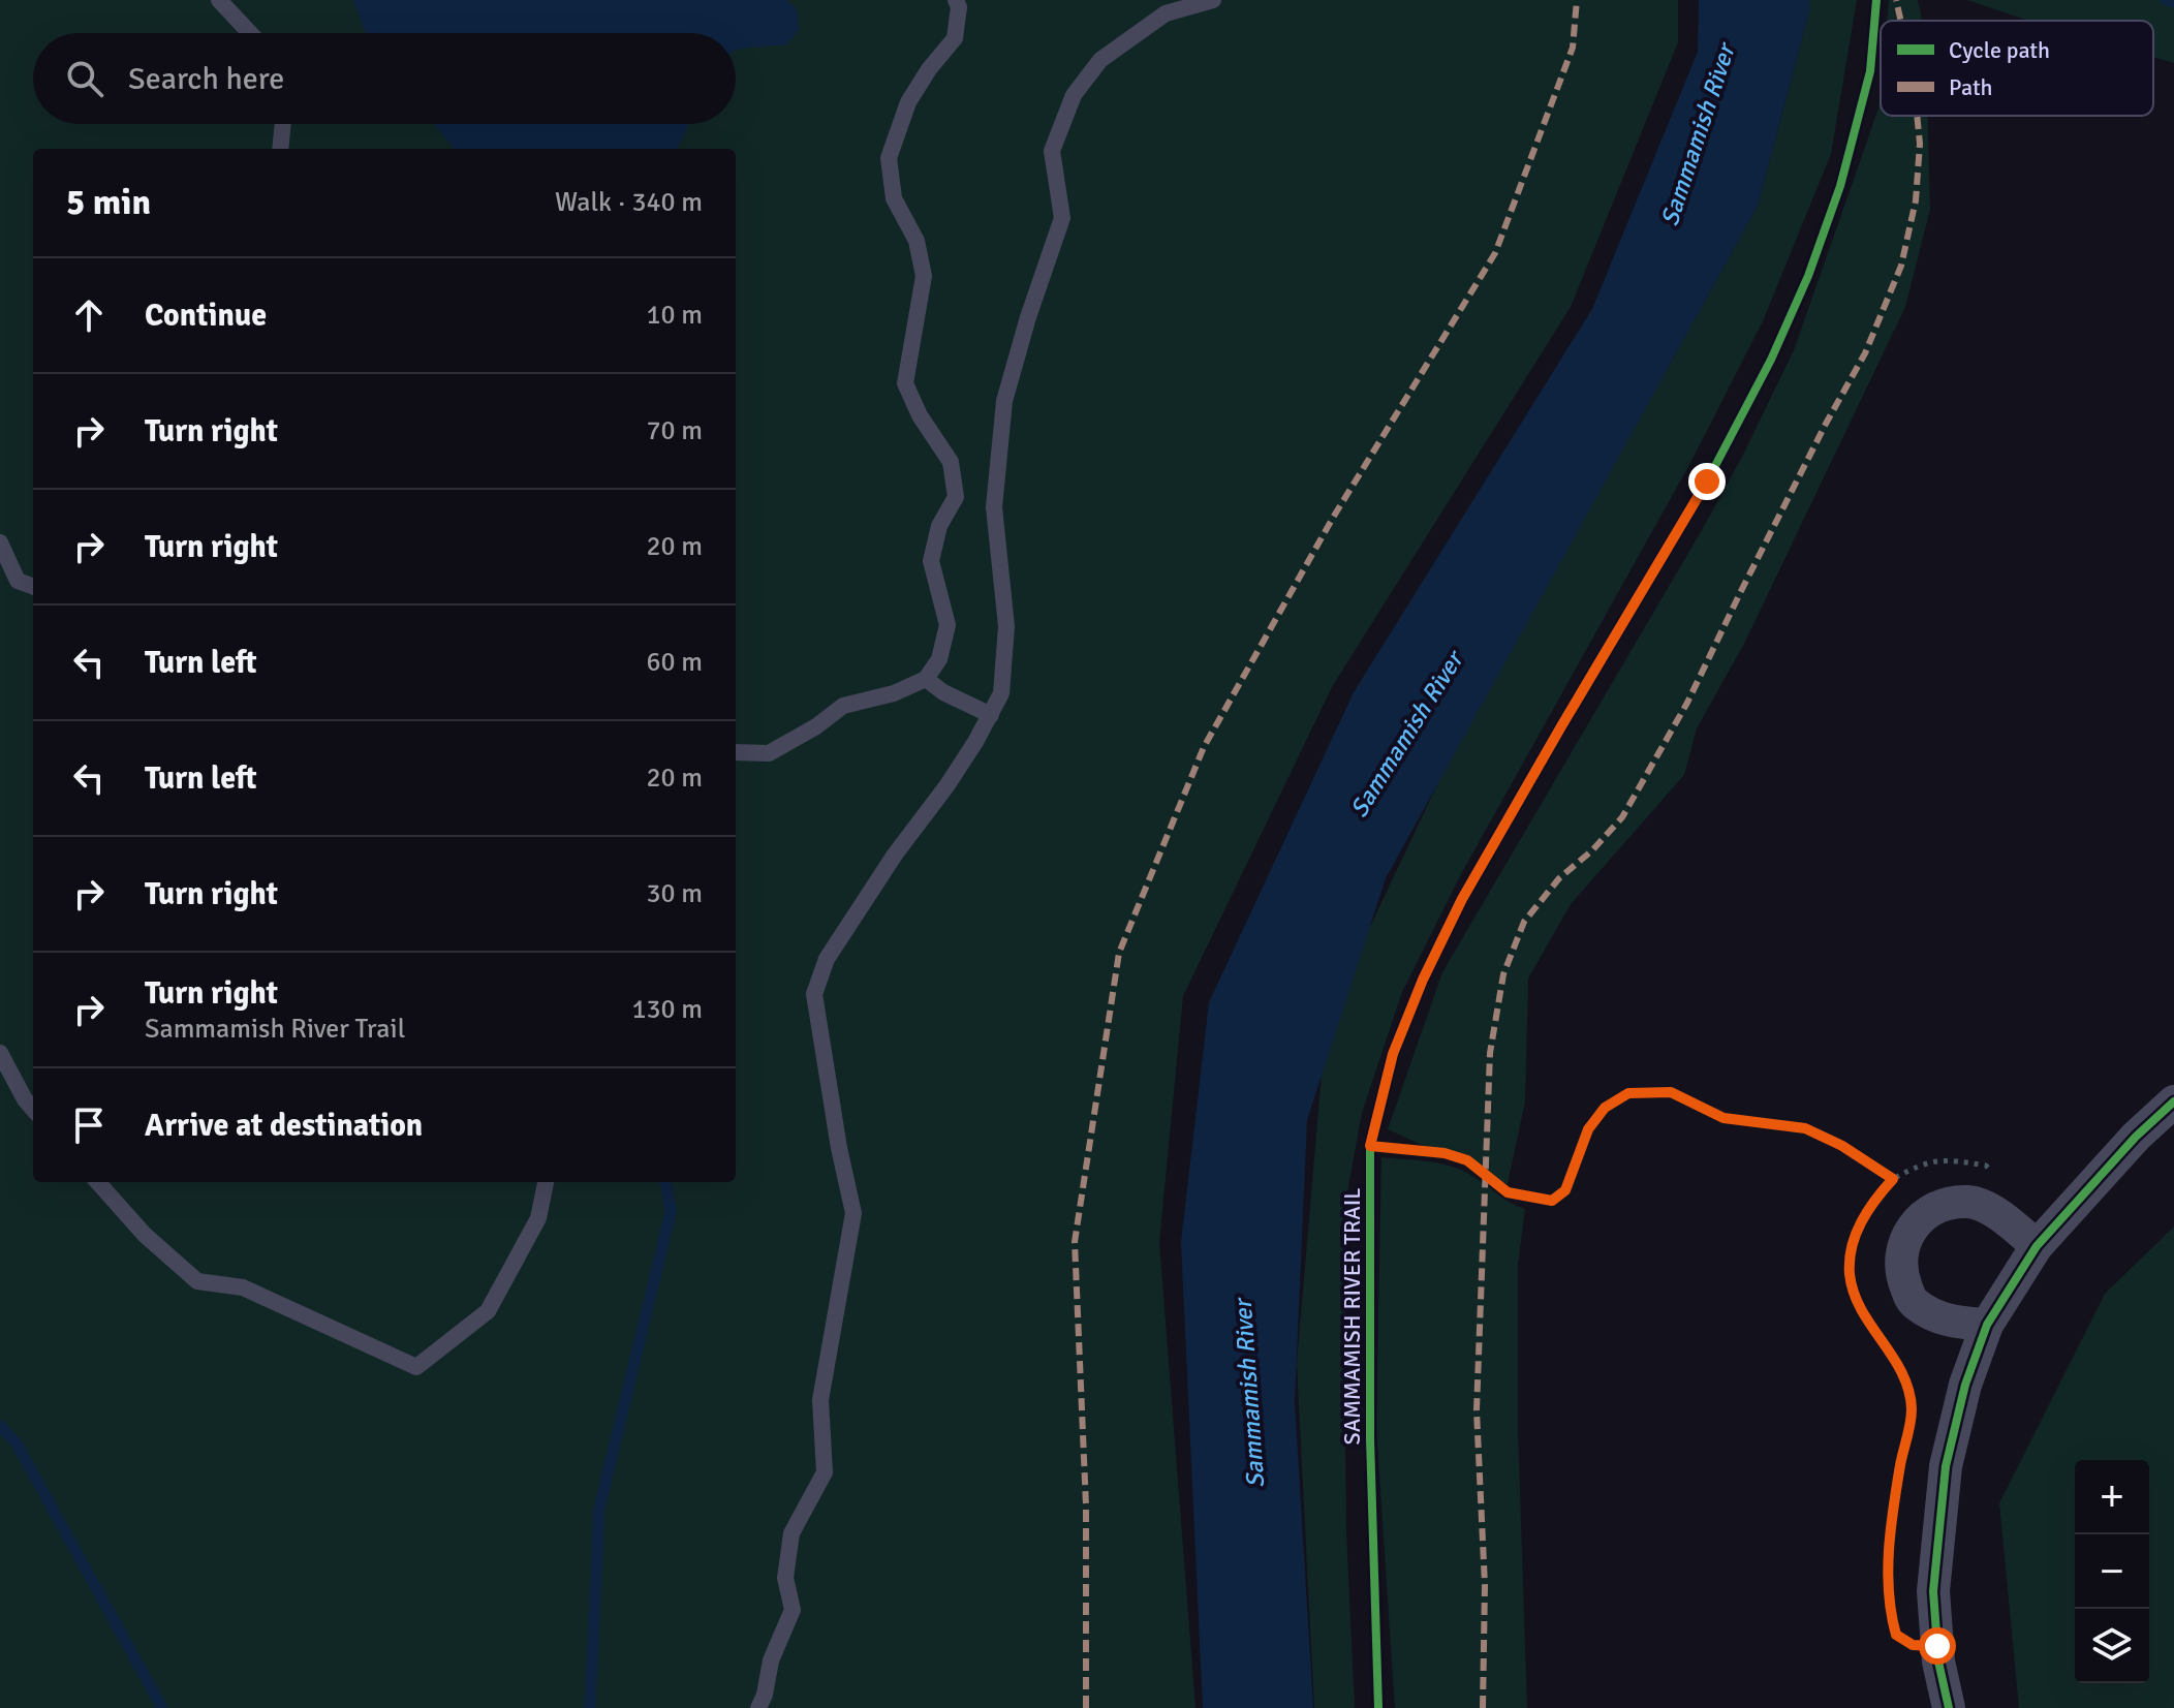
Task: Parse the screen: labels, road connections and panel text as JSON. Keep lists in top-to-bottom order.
{
  "streets": {
    "cycle path": ["SAMMAMISH RIVER TRAIL"]
  },
  "water": ["Sammamish River"],
  "legend": ["Cycle path", "Path"],
  "page": {
    "search": "Search here",
    "heading": ["5 min", "Walk · 340 m"],
    "list": [
      ["Continue", "10 m"],
      ["Turn right", "70 m"],
      ["Turn right", "20 m"],
      ["Turn left", "60 m"],
      ["Turn left", "20 m"],
      ["Turn right", "30 m"],
      ["Turn right", "Sammamish River Trail", "130 m"],
      "Arrive at destination"
    ],
    "map_buttons": ["+", "−"]
  }
}
